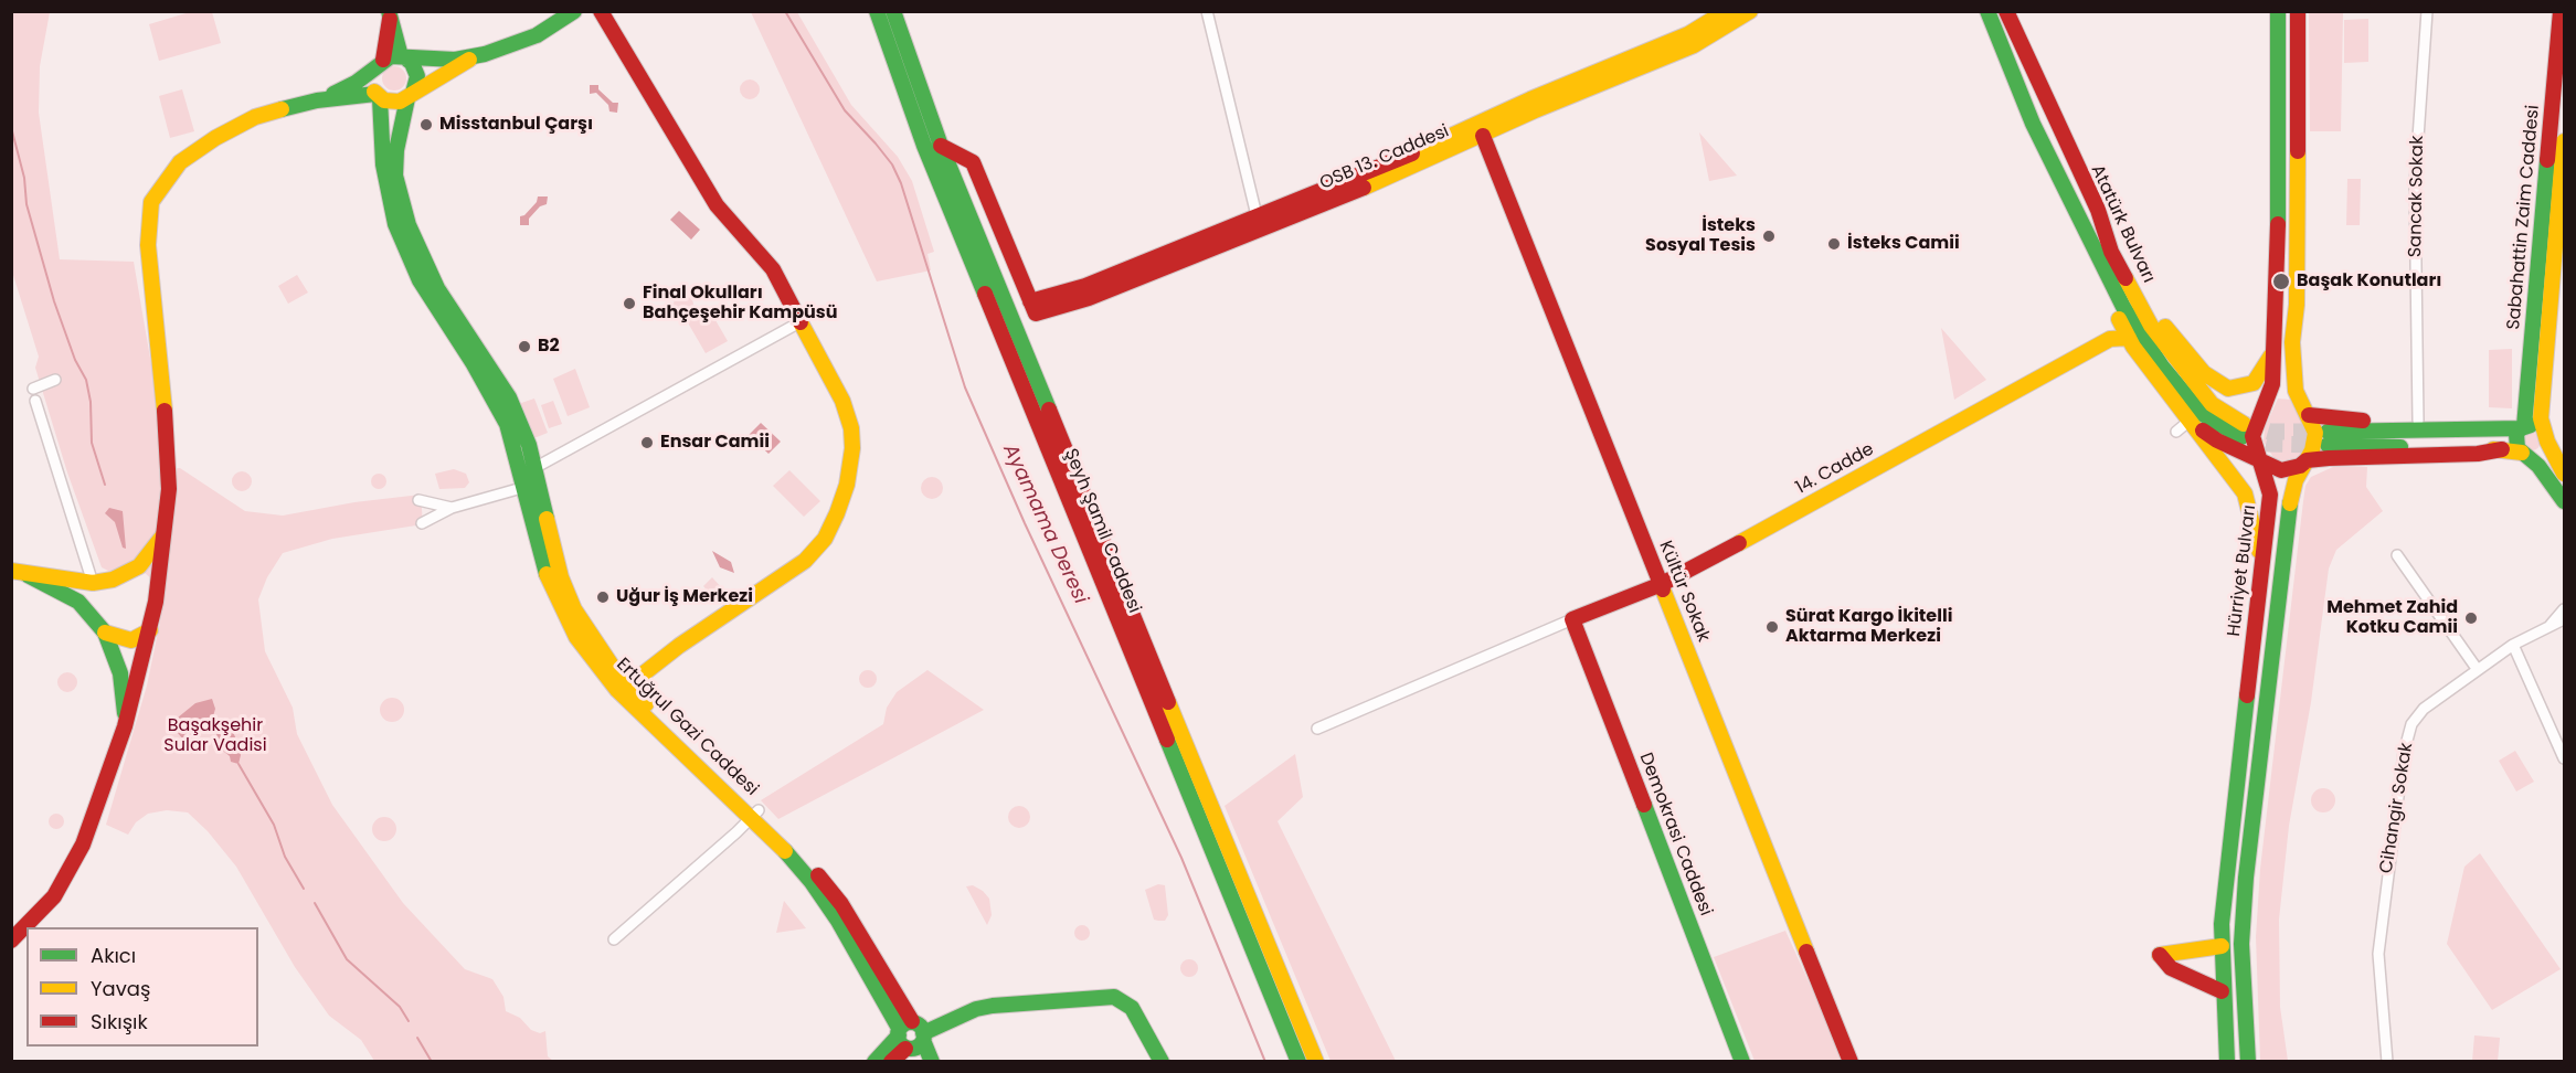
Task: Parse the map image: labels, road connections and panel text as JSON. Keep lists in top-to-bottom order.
{
  "streets": {
    "main road": [
      "OSB 13. Caddesi",
      "Sabahattin Zaim Caddesi",
      "Atatürk Bulvarı",
      "14. Cadde",
      "Şeyh Şamil Caddesi",
      "Hürriyet Bulvarı",
      "Kültür Sokak",
      "Ertuğrul Gazi Caddesi",
      "Demokrasi Caddesi"
    ],
    "street": ["Sancak Sokak", "Cihangir Sokak"]
  },
  "crossings": [
    ["OSB 13. Caddesi", "Şeyh Şamil Caddesi"],
    ["OSB 13. Caddesi", "Kültür Sokak"],
    ["14. Cadde", "Kültür Sokak"],
    ["14. Cadde", "Demokrasi Caddesi"]
  ],
  "water": ["Ayamama Deresi"],
  "parks": ["Başakşehir Sular Vadisi"],
  "places": [
    "Misstanbul Çarşı",
    "İsteks Sosyal Tesis",
    "İsteks Camii",
    "Başak Konutları",
    "Final Okulları Bahçeşehir Kampüsü",
    "B2",
    "Ensar Camii",
    "Uğur İş Merkezi",
    "Mehmet Zahid Kotku Camii",
    "Sürat Kargo İkitelli Aktarma Merkezi"
  ],
  "legend": ["Akıcı", "Yavaş", "Sıkışık"]
}
